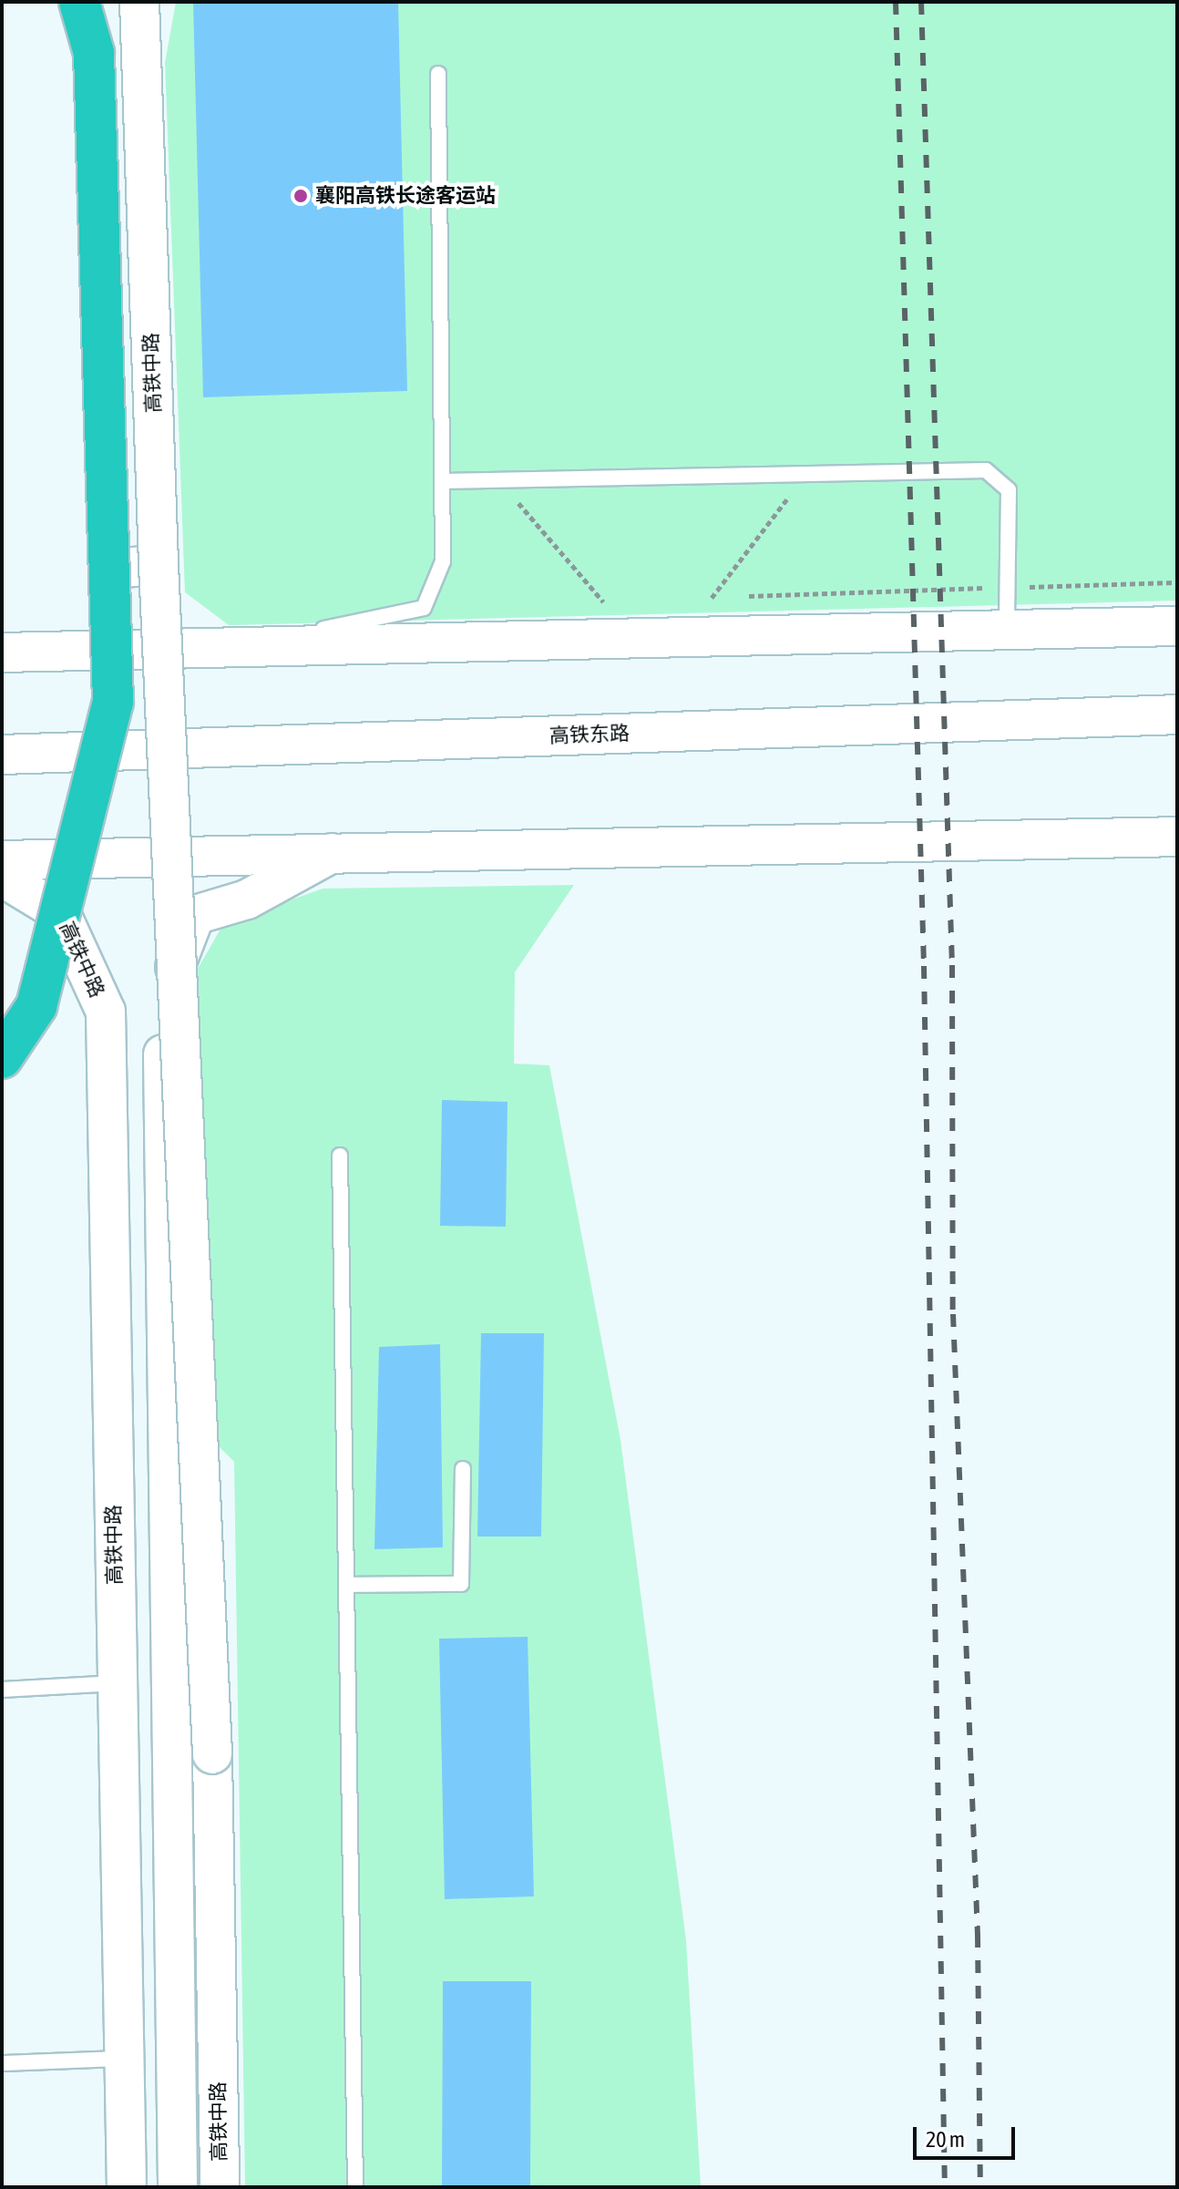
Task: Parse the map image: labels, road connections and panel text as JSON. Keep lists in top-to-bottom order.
{
  "streets": {
    "highway": ["高铁中路"],
    "street": ["高铁东路"]
  },
  "places": ["襄阳高铁长途客运站"],
  "scale_bar": "20 m"
}
